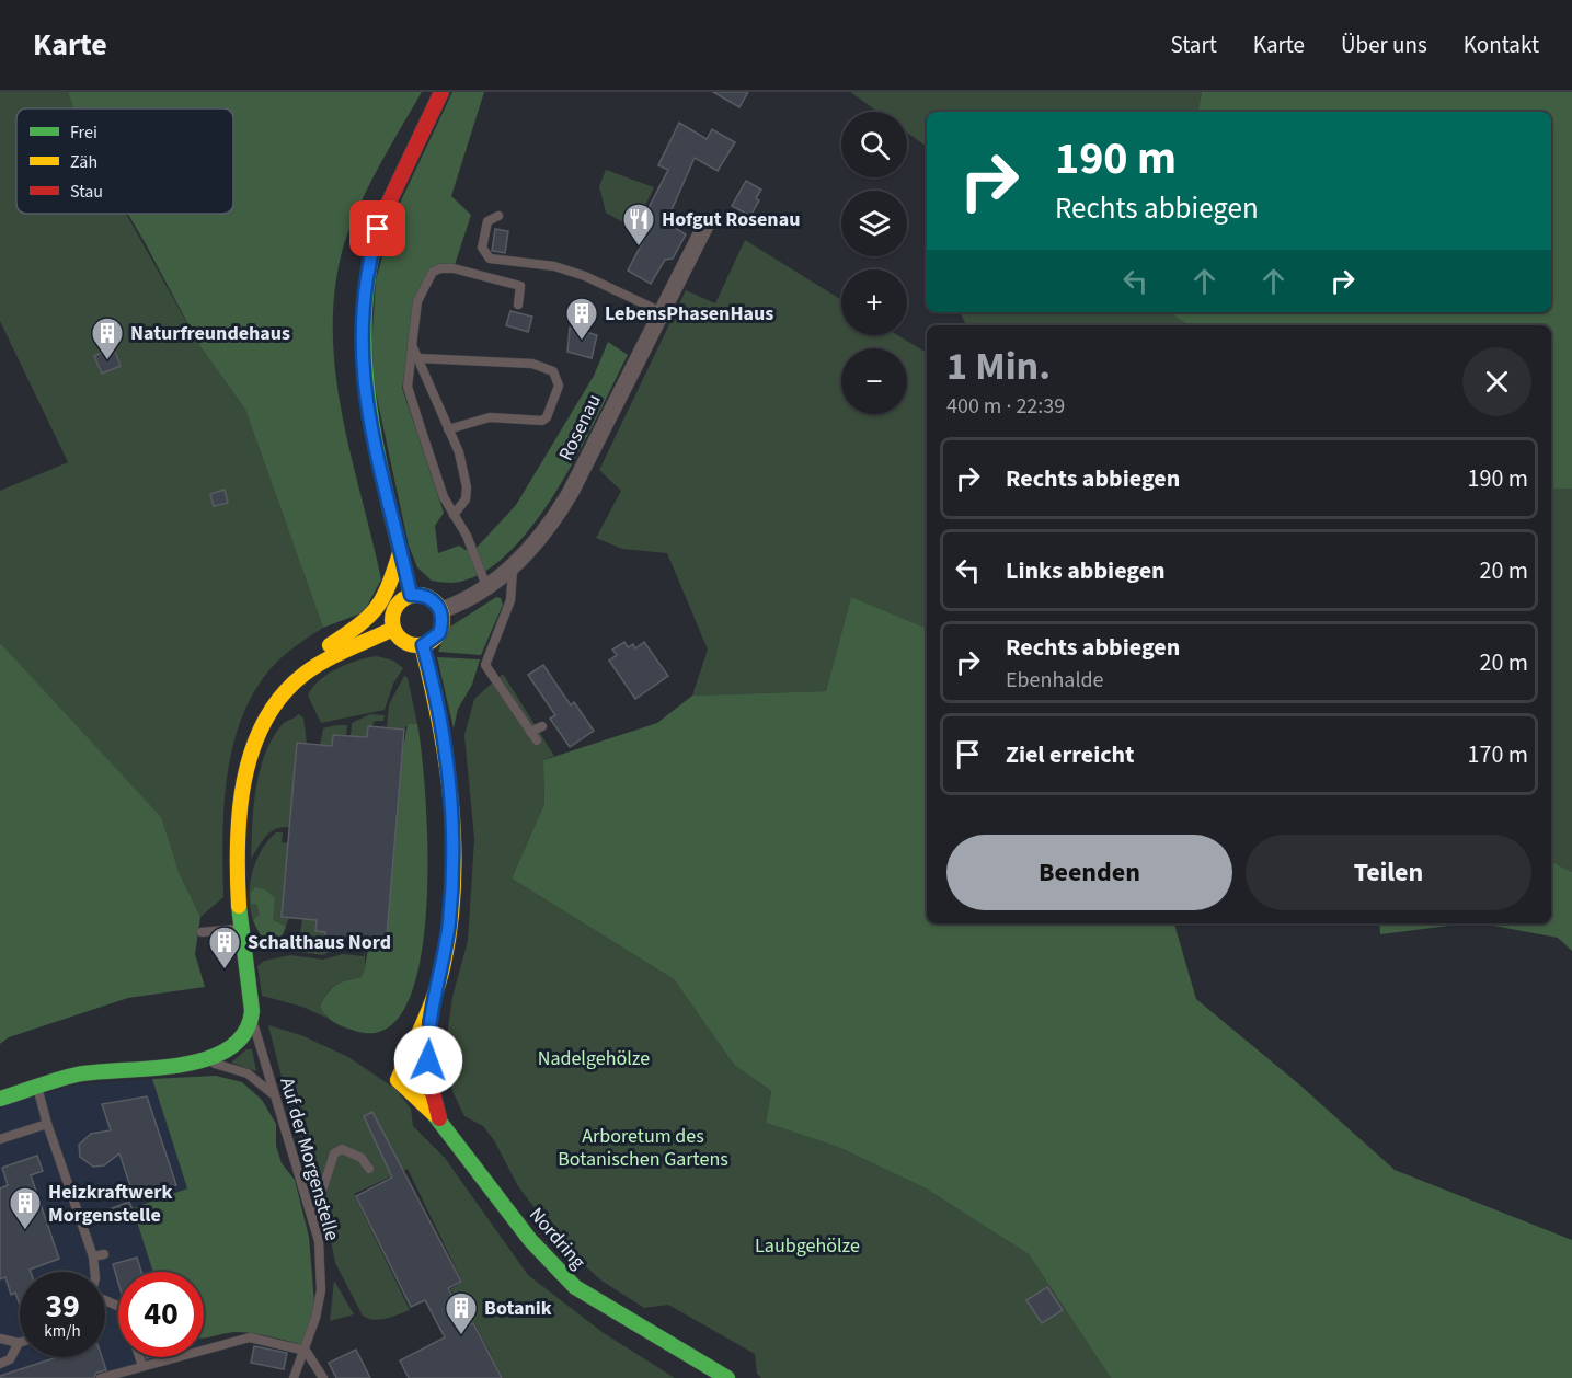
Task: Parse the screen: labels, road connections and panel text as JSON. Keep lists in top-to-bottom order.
{
  "streets": {
    "street": ["Rosenau", "Nordring"],
    "lane": ["Auf der Morgenstelle"]
  },
  "parks": ["Nadelgehölze", "Arboretum des Botanischen Gartens", "Laubgehölze"],
  "places": {
    "restaurant": ["Hofgut Rosenau"],
    "building": [
      "LebensPhasenHaus",
      "Naturfreundehaus",
      "Schalthaus Nord",
      "Heizkraftwerk Morgenstelle",
      "Botanik"
    ]
  },
  "legend": ["Frei", "Zäh", "Stau"],
  "page": {
    "header": "Karte",
    "nav": [
      "Start",
      "Karte",
      "Über uns",
      "Kontakt"
    ],
    "map_buttons": ["+", "−"],
    "turn": ["190 m", "Rechts abbiegen"],
    "heading": ["1 Min.", "400 m · 22:39"],
    "list": [
      {
        "name": "Rechts abbiegen",
        "value": "190 m"
      },
      {
        "name": "Links abbiegen",
        "value": "20 m"
      },
      {
        "name": "Rechts abbiegen",
        "note": "Ebenhalde",
        "value": "20 m"
      },
      {
        "name": "Ziel erreicht",
        "value": "170 m"
      }
    ],
    "buttons": ["Beenden", "Teilen"],
    "speed": "39 km/h",
    "limit": "40"
  }
}
